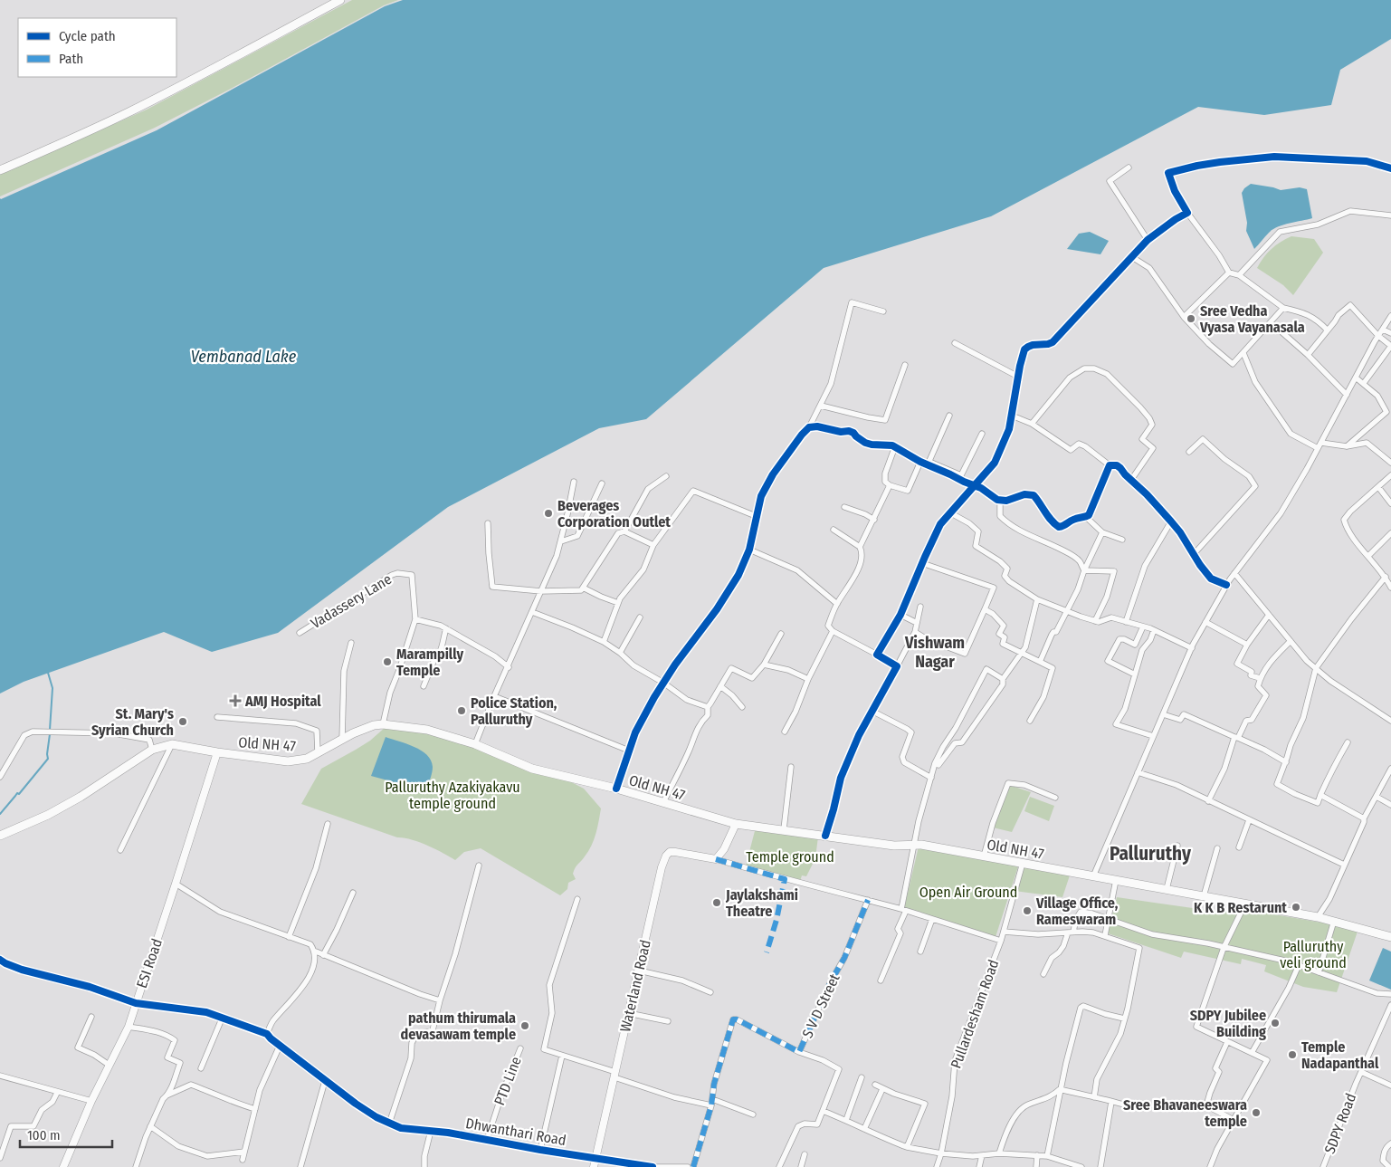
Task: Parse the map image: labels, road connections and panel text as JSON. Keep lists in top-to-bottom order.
{
  "streets": {
    "main road": ["Old NH 47", "ESI Road", "Waterland Road"],
    "street": [
      "Vadassery Lane",
      "S V D Street",
      "Pullardesham Road",
      "PTD Line",
      "SDPY Road",
      "Dhwanthari Road"
    ]
  },
  "crossings": [
    ["Old NH 47", "ESI Road"],
    ["Old NH 47", "Pullardesham Road"],
    ["Waterland Road", "Dhwanthari Road"],
    ["PTD Line", "Dhwanthari Road"]
  ],
  "districts": ["Vishwam Nagar", "Palluruthy"],
  "water": ["Vembanad Lake"],
  "parks": [
    "Palluruthy Azakiyakavu temple ground",
    "Temple ground",
    "Open Air Ground",
    "Palluruthy veli ground"
  ],
  "places": {
    "other": [
      "Sree Vedha Vyasa Vayanasala",
      "Beverages Corporation Outlet",
      "Marampilly Temple",
      "Police Station, Palluruthy",
      "St. Mary's Syrian Church",
      "Jaylakshami Theatre",
      "K K B Restarunt",
      "Village Office, Rameswaram",
      "SDPY Jubilee Building",
      "pathum thirumala devasawam temple",
      "Temple Nadapanthal",
      "Sree Bhavaneeswara temple"
    ],
    "health": ["AMJ Hospital"]
  },
  "legend": ["Cycle path", "Path"],
  "scale_bar": "100 m"
}
